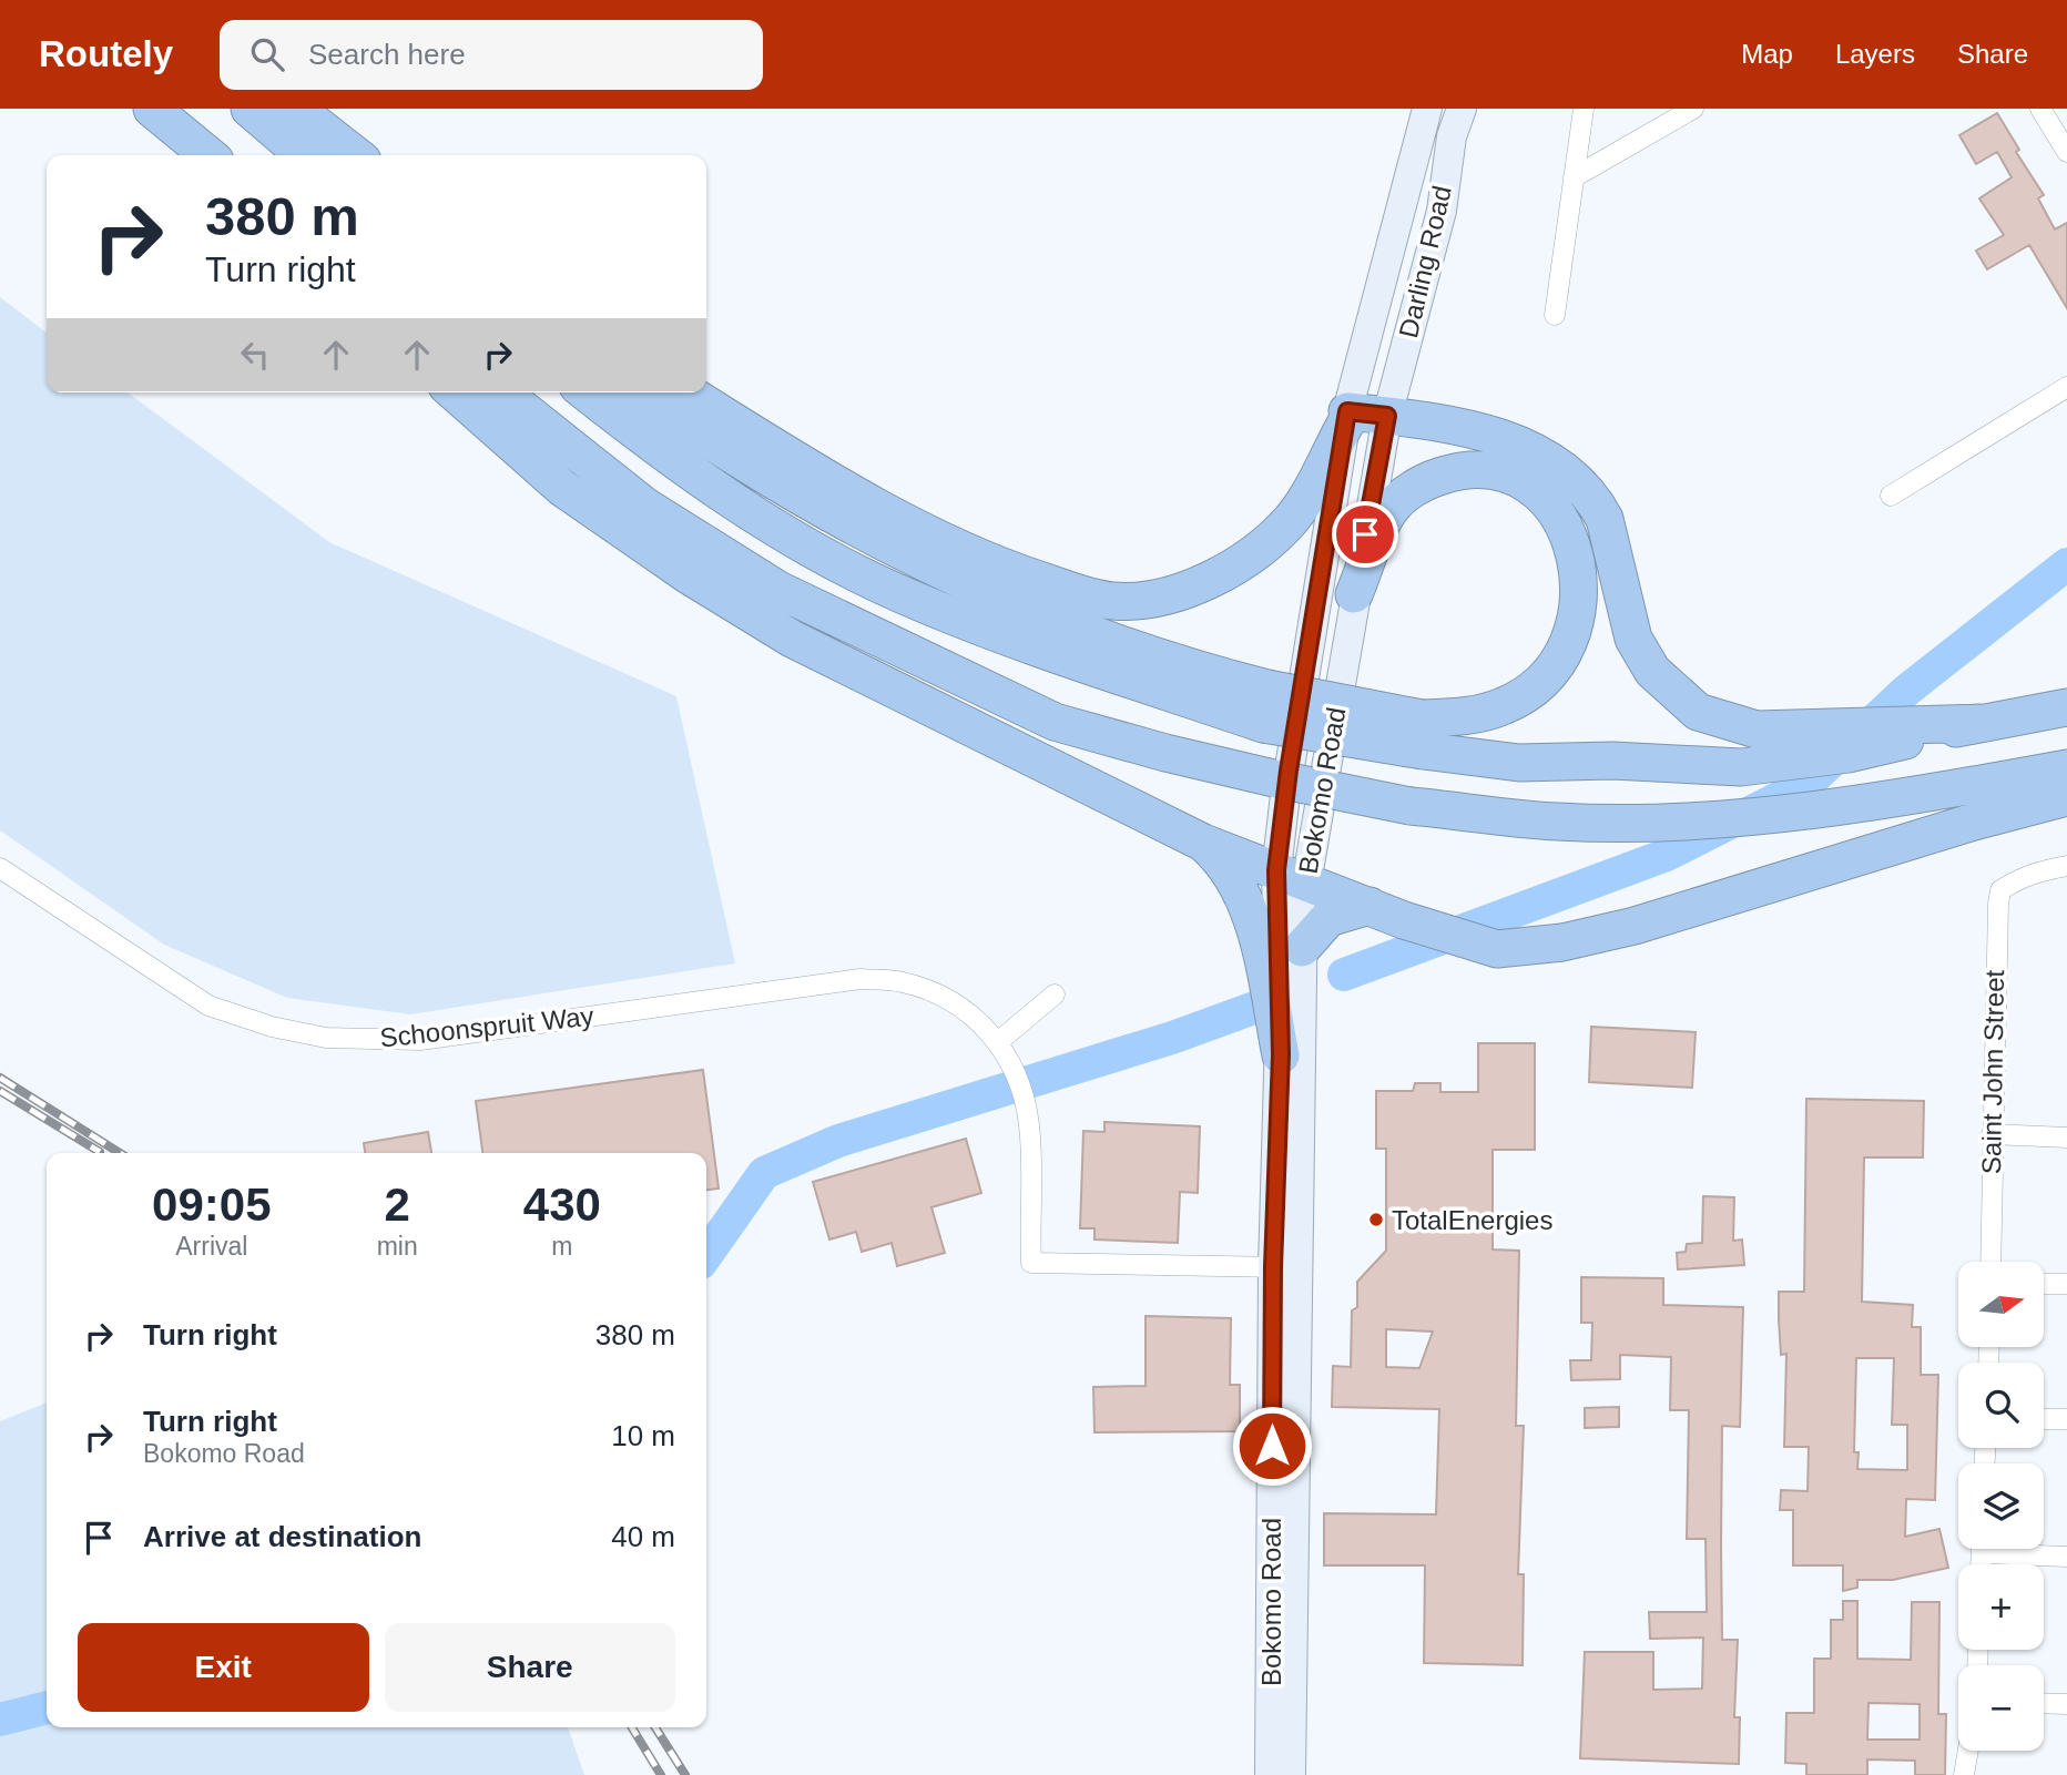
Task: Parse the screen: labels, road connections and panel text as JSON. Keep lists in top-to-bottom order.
{
  "streets": {
    "main road": ["Darling Road", "Bokomo Road"],
    "street": ["Schoonspruit Way", "Saint John Street"]
  },
  "crossings": [
    ["Darling Road", "Bokomo Road"],
    ["Bokomo Road", "Schoonspruit Way"]
  ],
  "places": ["TotalEnergies"],
  "north": "right",
  "page": {
    "header": "Routely",
    "search": "Search here",
    "nav": ["Map", "Layers", "Share"],
    "turn": ["380 m", "Turn right"],
    "eta": [
      "09:05",
      "Arrival",
      "2",
      "min",
      "430",
      "m"
    ],
    "map_buttons": ["+", "−"],
    "list": [
      {
        "name": "Turn right",
        "value": "380 m"
      },
      {
        "name": "Turn right",
        "note": "Bokomo Road",
        "value": "10 m"
      },
      {
        "name": "Arrive at destination",
        "value": "40 m"
      }
    ],
    "buttons": ["Exit", "Share"]
  }
}
